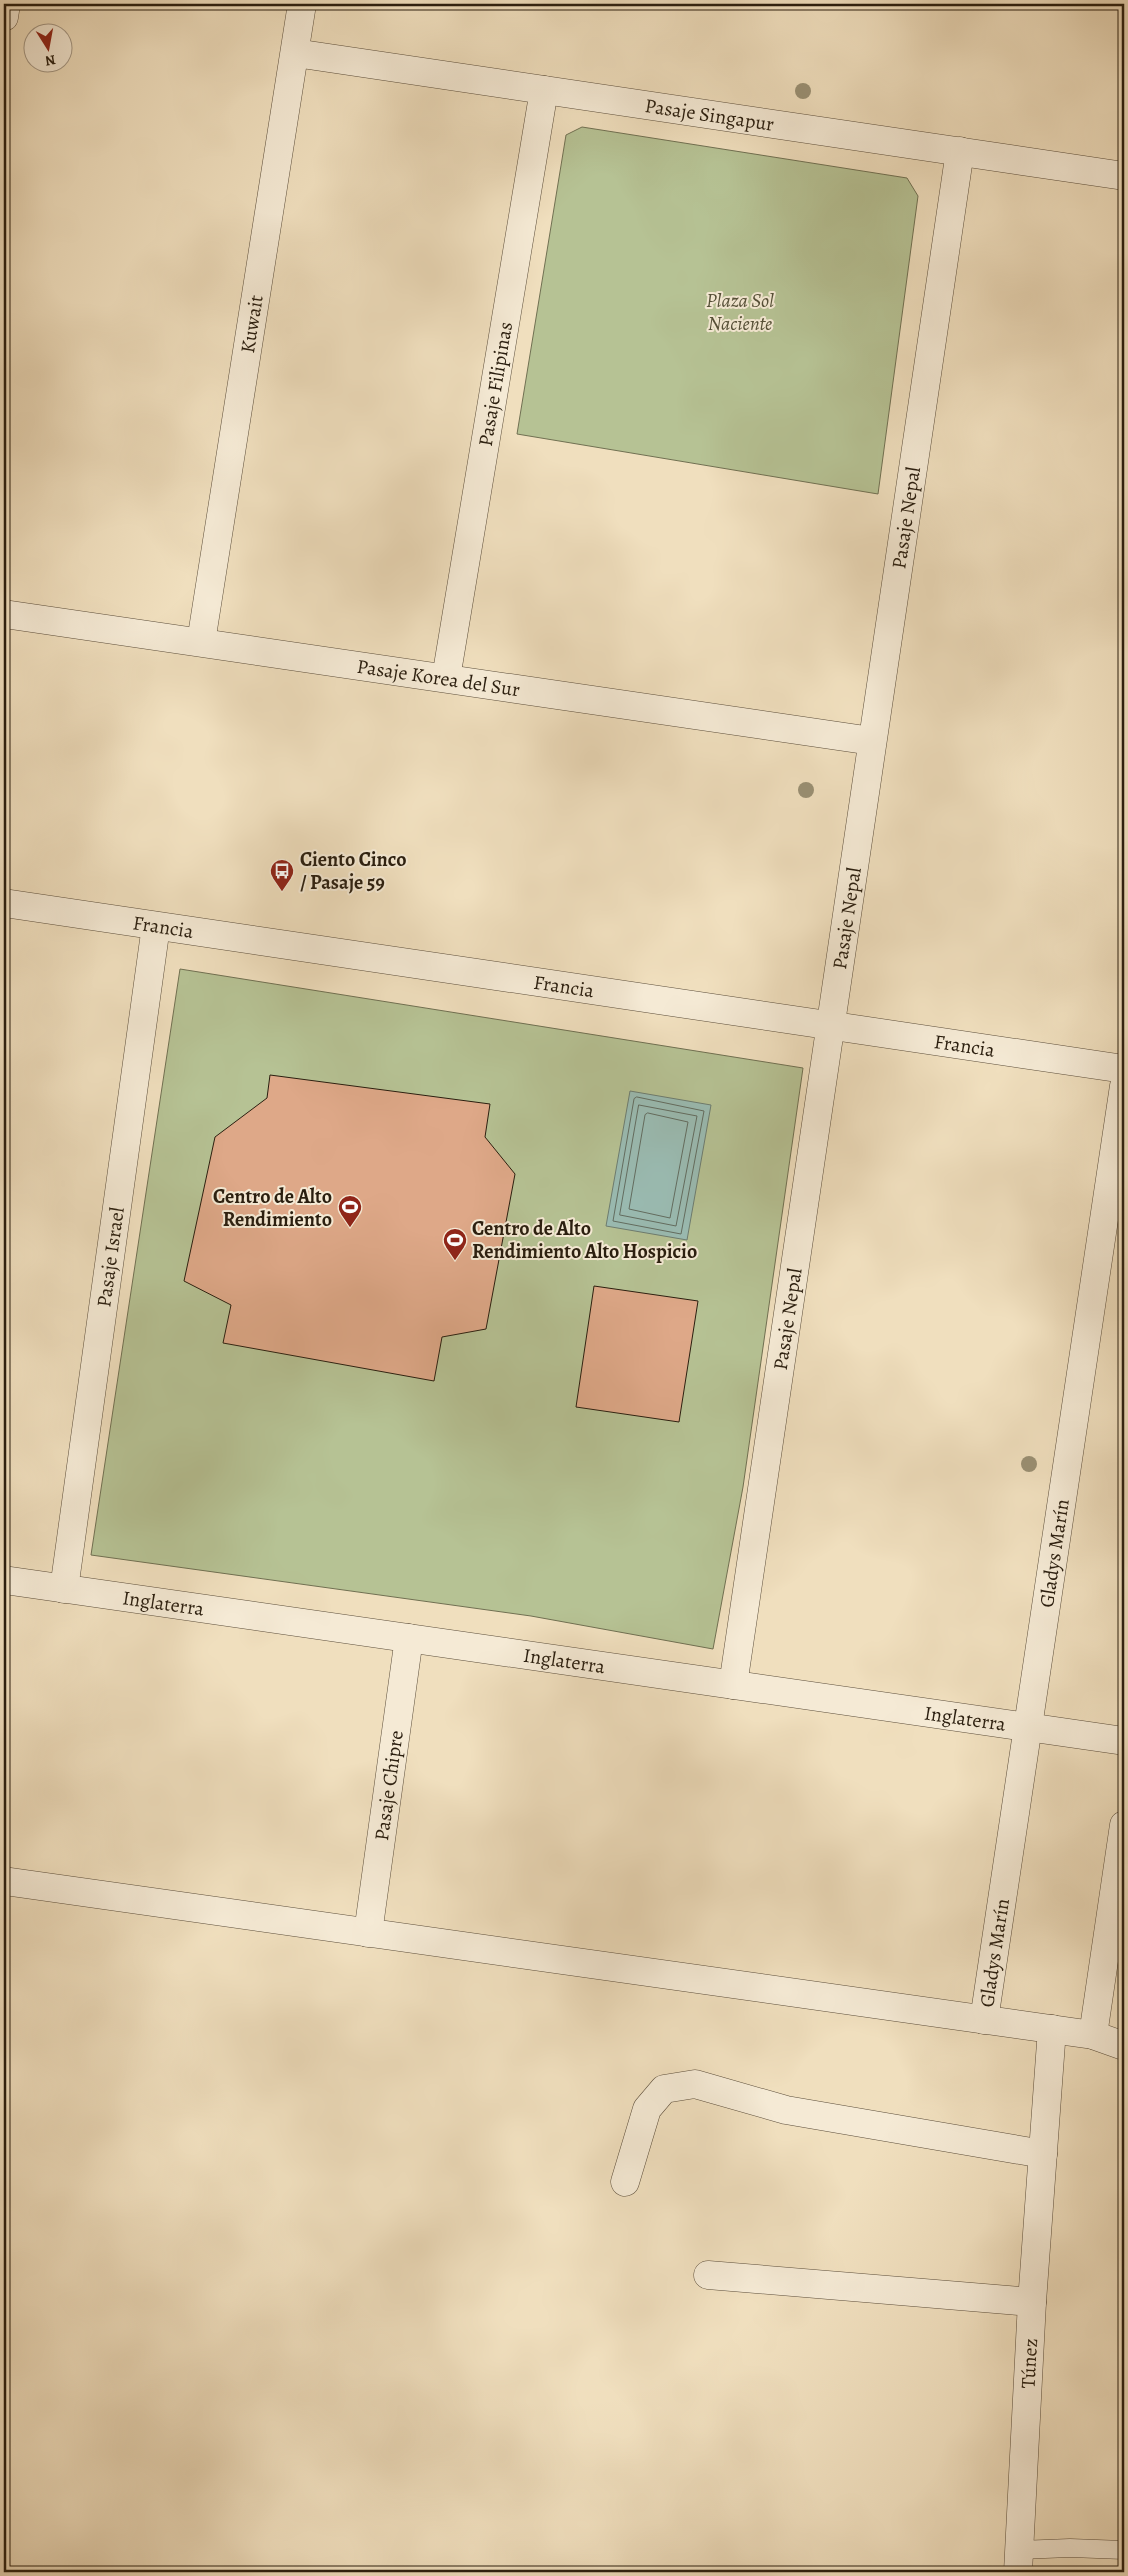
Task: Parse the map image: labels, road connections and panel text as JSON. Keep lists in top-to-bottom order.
{
  "streets": {
    "street": [
      "Pasaje Singapur",
      "Kuwait",
      "Pasaje Filipinas",
      "Pasaje Nepal",
      "Pasaje Korea del Sur",
      "Francia",
      "Pasaje Israel",
      "Gladys Marín",
      "Inglaterra",
      "Pasaje Chipre",
      "Túnez"
    ]
  },
  "crossings": [
    ["Pasaje Singapur", "Kuwait"],
    ["Pasaje Singapur", "Pasaje Filipinas"],
    ["Pasaje Singapur", "Pasaje Nepal"],
    ["Kuwait", "Pasaje Korea del Sur"],
    ["Pasaje Filipinas", "Pasaje Korea del Sur"],
    ["Pasaje Nepal", "Pasaje Korea del Sur"],
    ["Pasaje Nepal", "Francia"],
    ["Pasaje Nepal", "Inglaterra"],
    ["Francia", "Pasaje Israel"],
    ["Pasaje Israel", "Inglaterra"],
    ["Gladys Marín", "Inglaterra"],
    ["Inglaterra", "Pasaje Chipre"]
  ],
  "parks": ["Plaza Sol Naciente"],
  "places": {
    "bus stop": ["Ciento Cinco / Pasaje 59"],
    "sports": ["Centro de Alto Rendimiento", "Centro de Alto Rendimiento Alto Hospicio"]
  },
  "north": "bottom"
}
